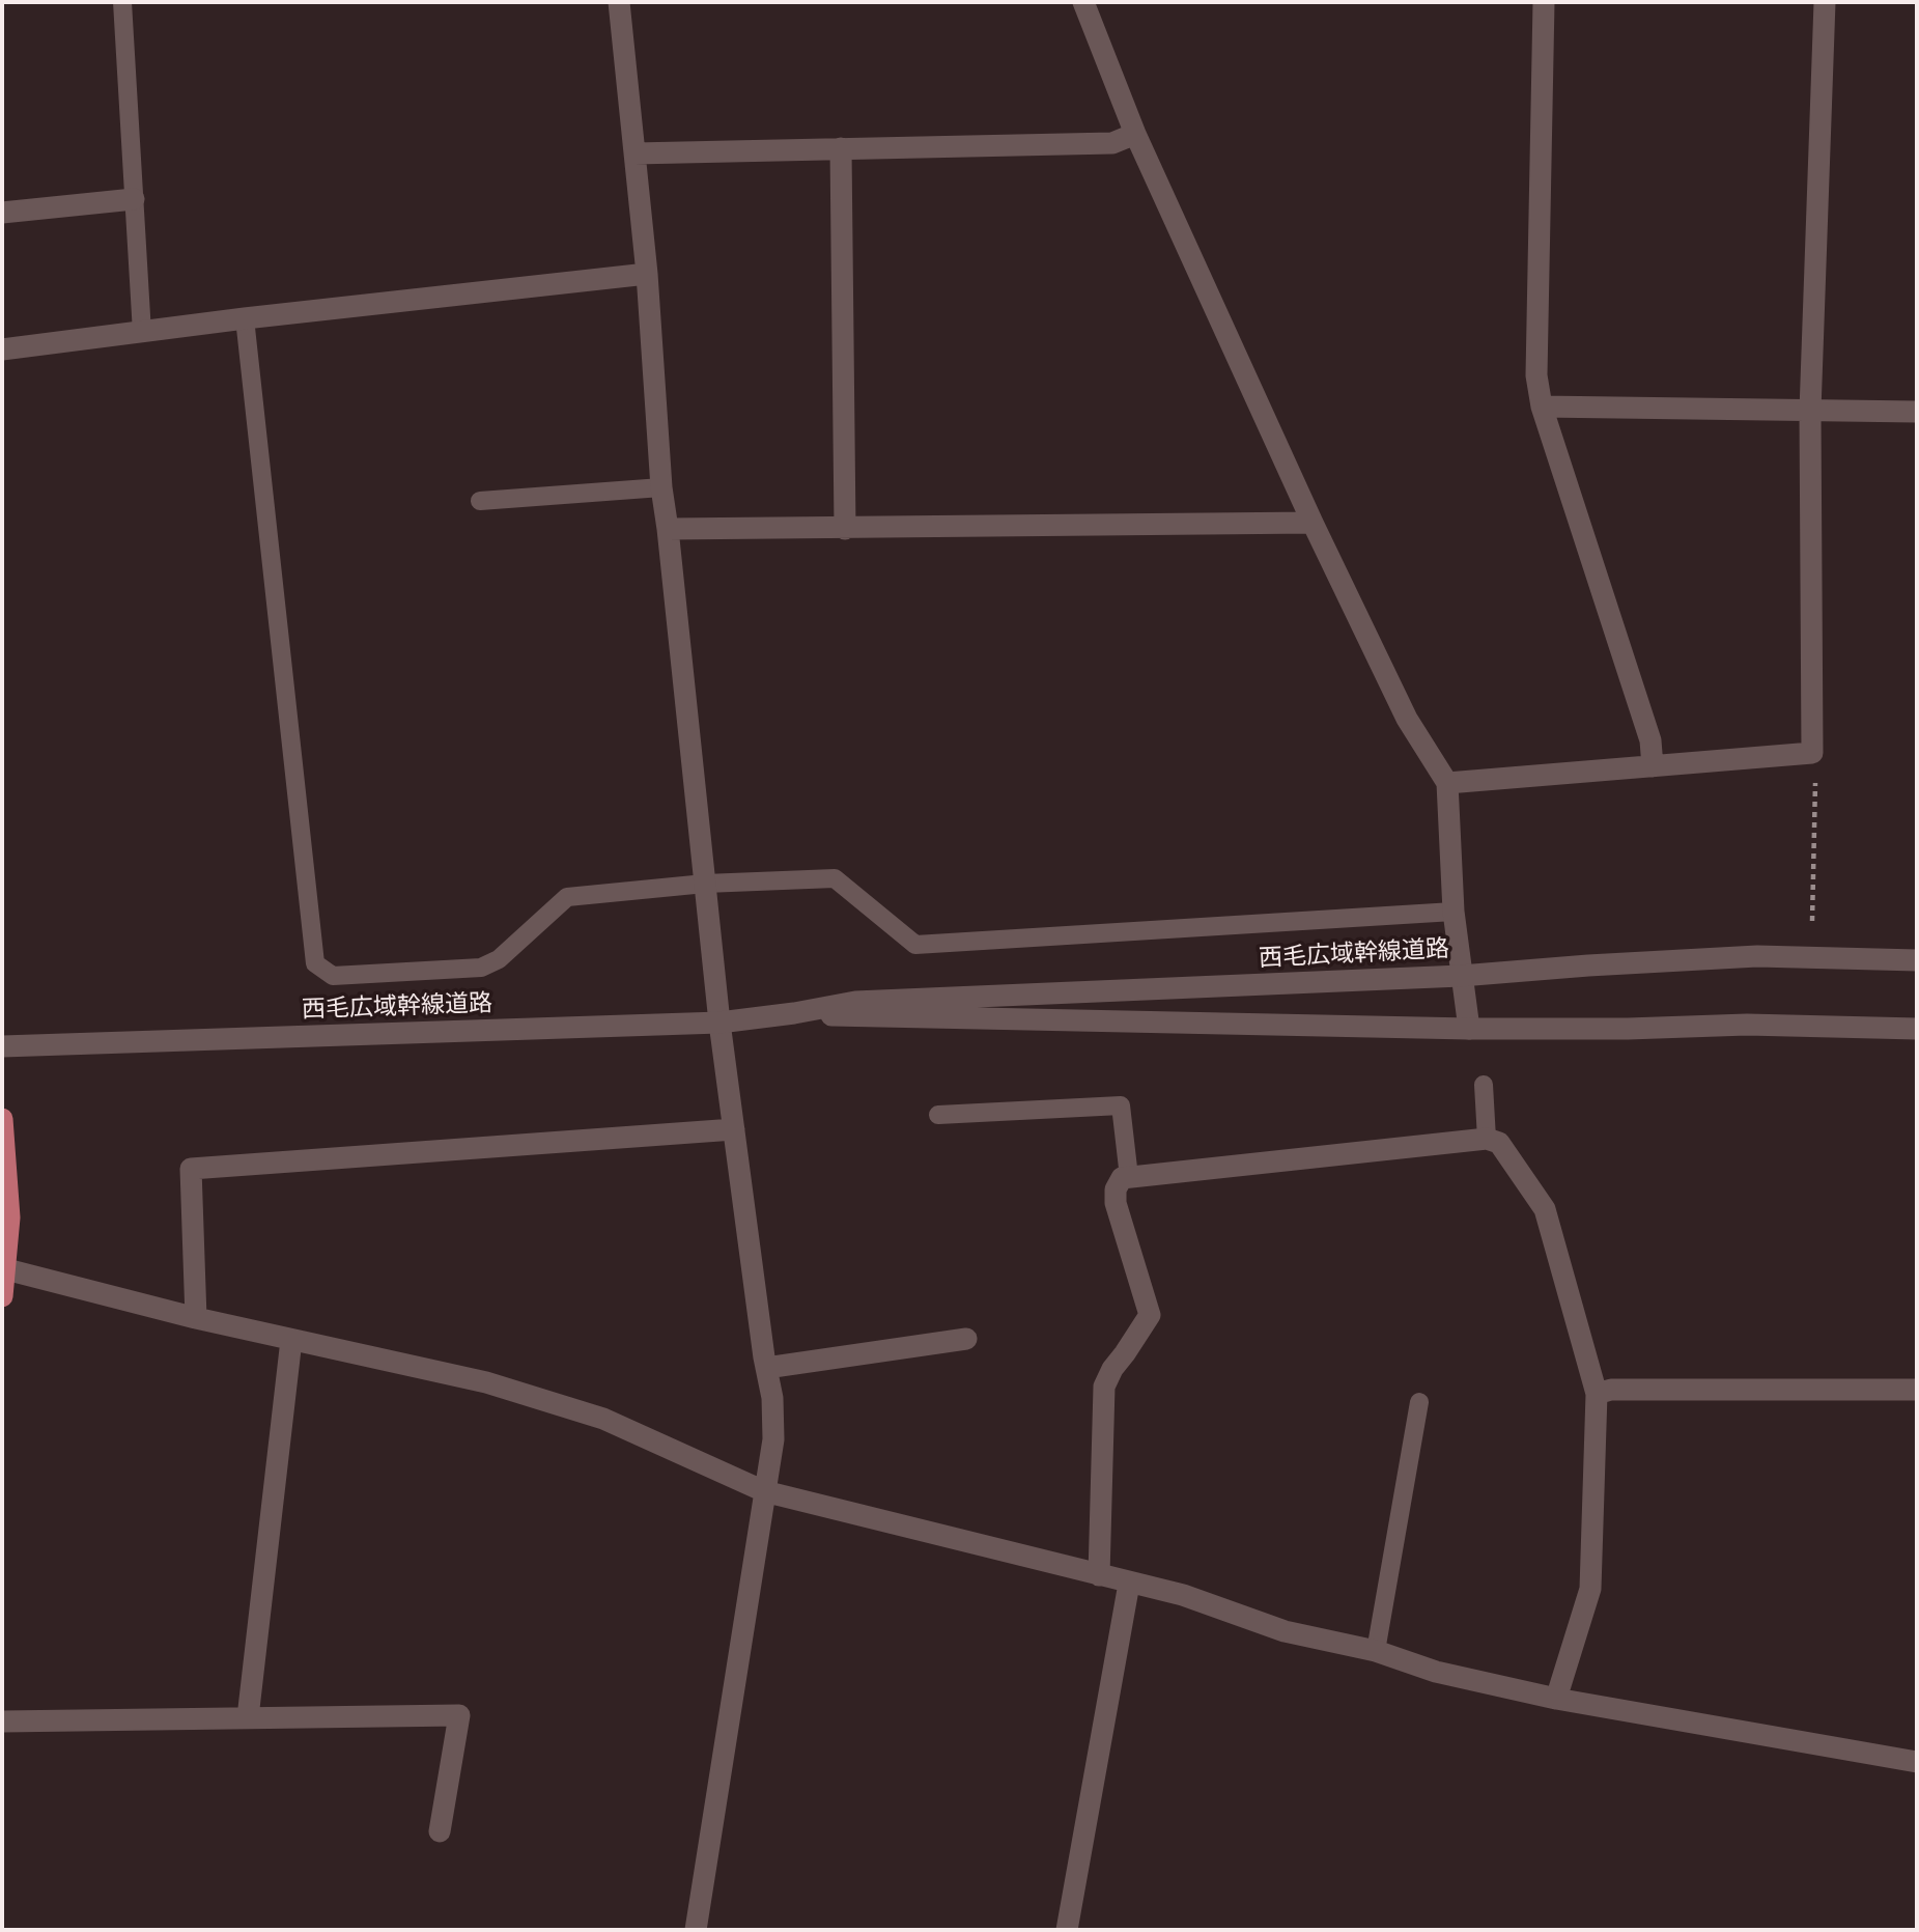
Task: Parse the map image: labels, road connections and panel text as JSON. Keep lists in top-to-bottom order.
{
  "streets": {
    "street": ["西毛広域幹線道路"]
  }
}
